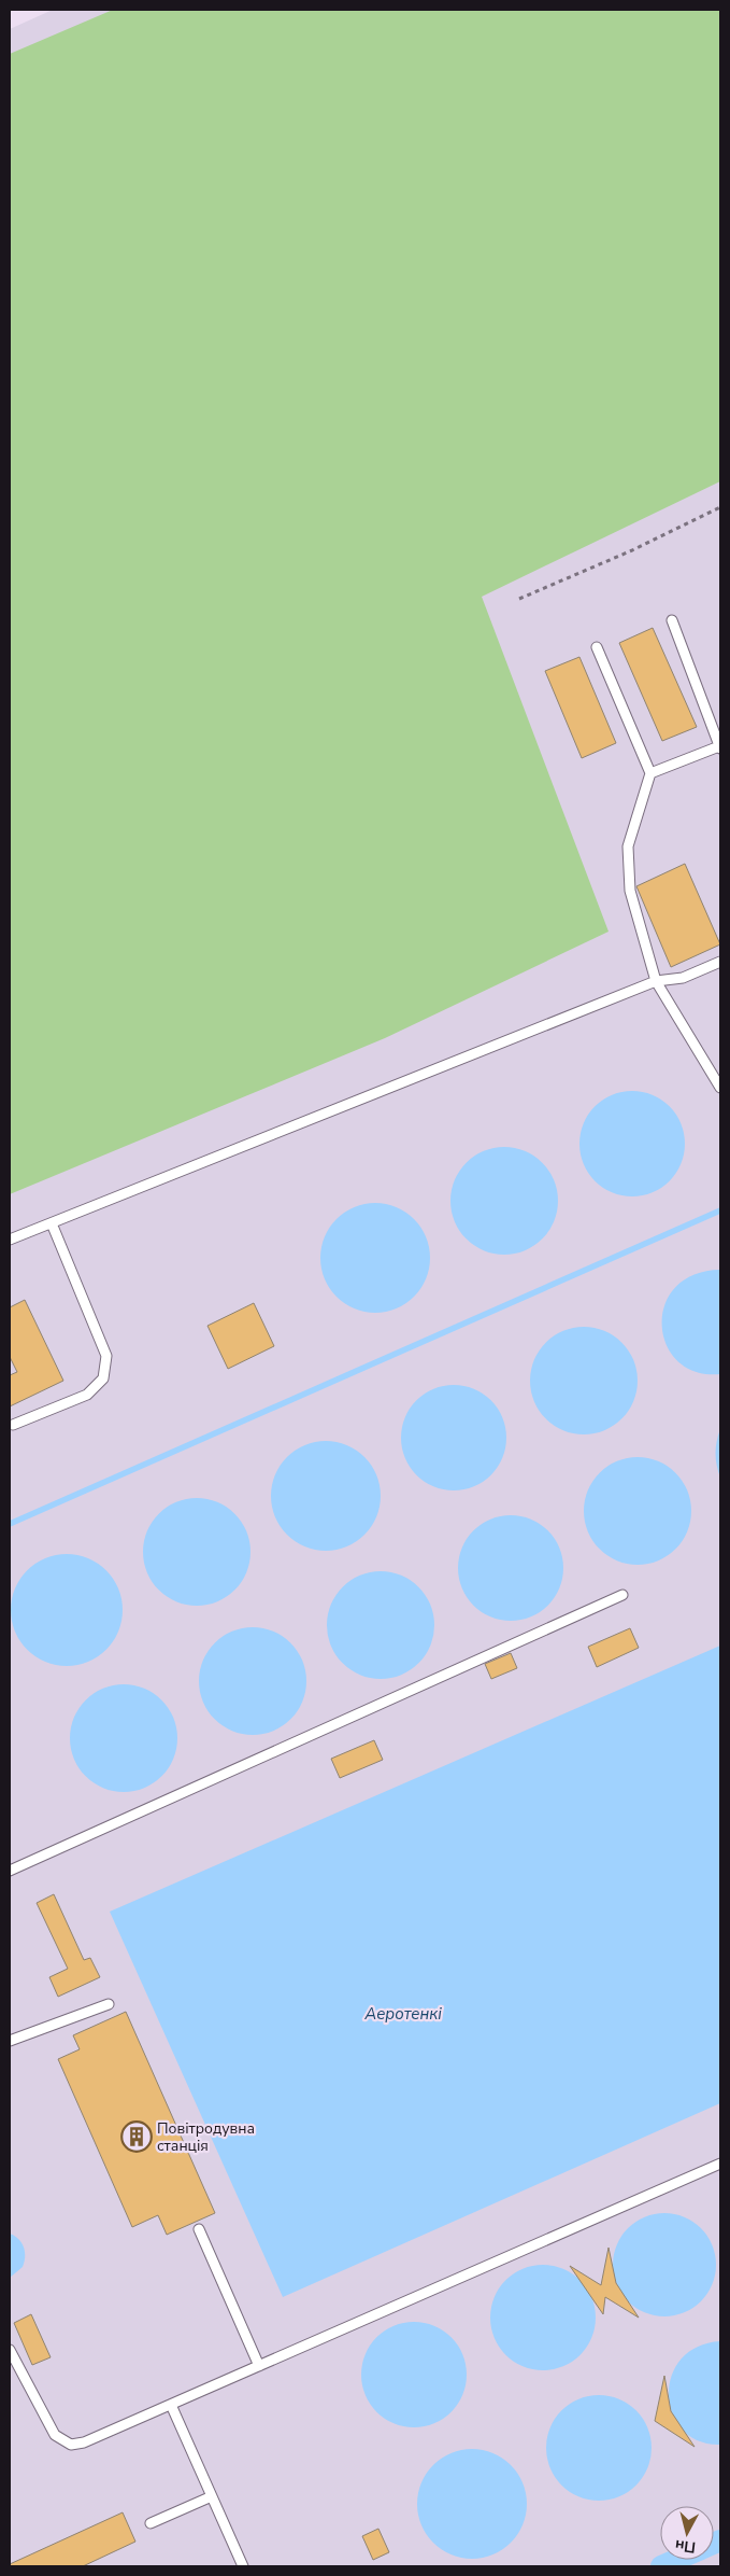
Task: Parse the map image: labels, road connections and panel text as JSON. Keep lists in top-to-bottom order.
{
  "water": ["Аеротенкі"],
  "places": {
    "building": ["Повітродувна станція"]
  },
  "north": "bottom"
}
